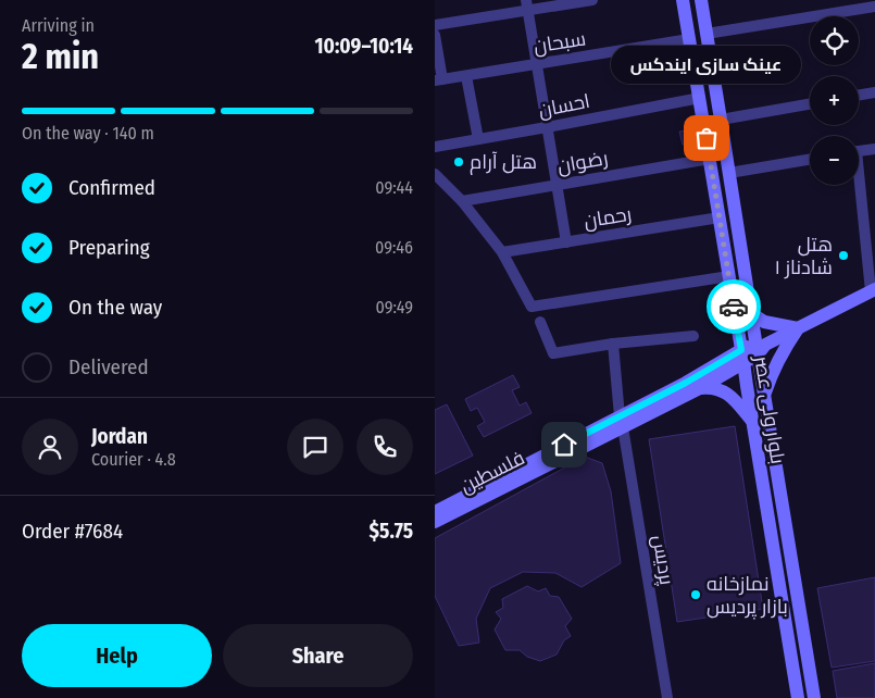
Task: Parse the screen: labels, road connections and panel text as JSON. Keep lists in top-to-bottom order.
{
  "streets": {
    "main road": ["بلوار ولی عصر", "فلسطین"],
    "street": [
      "سبحان",
      "احسان",
      "رضوان",
      "رحمان",
      "پردیس"
    ]
  },
  "crossings": [
    ["سبحان", "بلوار ولی عصر"],
    ["احسان", "بلوار ولی عصر"],
    ["رضوان", "بلوار ولی عصر"],
    ["رحمان", "بلوار ولی عصر"],
    ["بلوار ولی عصر", "فلسطین"],
    ["فلسطین", "پردیس"]
  ],
  "places": [
    "عینک سازی ایندکس",
    "هتل آرام",
    "هتل شادناز ۱",
    "نمازخانه بازار پردیس"
  ],
  "page": {
    "heading": ["2 min", "Arriving in", "10:09–10:14"],
    "panel": [
      "Jordan",
      "Courier · 4.8",
      "Order #7684",
      "$5.75"
    ],
    "map_buttons": ["+", "−"],
    "bubble": "عینک سازی ایندکس",
    "bar": "On the way · 140 m",
    "list": [
      ["Confirmed", "09:44"],
      ["Preparing", "09:46"],
      ["On the way", "09:49"],
      "Delivered"
    ],
    "buttons": ["Help", "Share"]
  }
}
